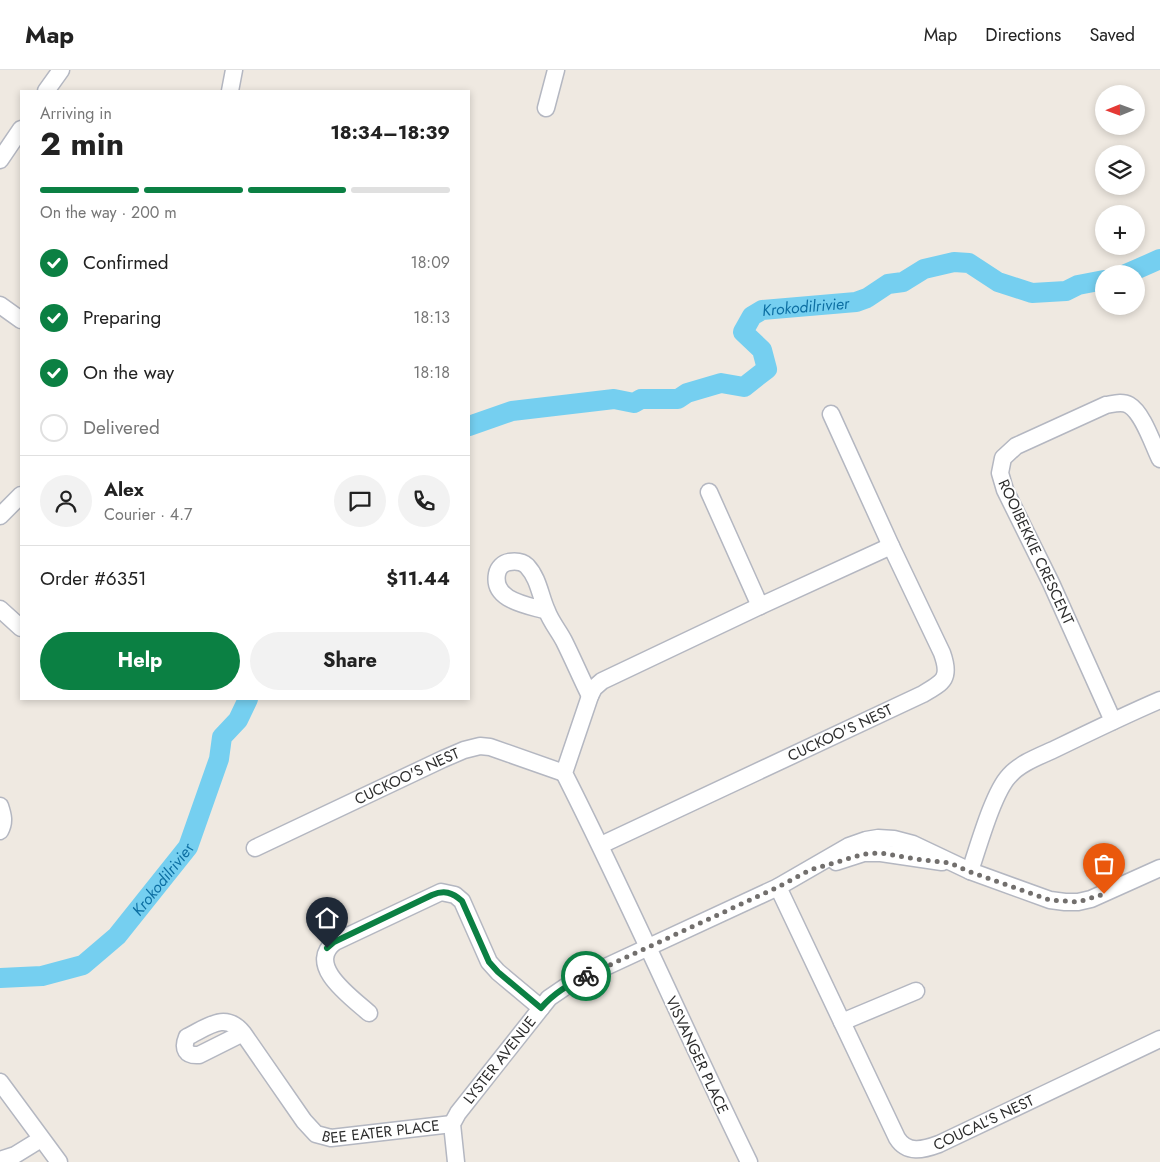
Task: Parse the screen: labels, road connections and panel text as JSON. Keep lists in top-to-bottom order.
{
  "streets": {
    "street": [
      "ROOIBEKKIE CRESCENT",
      "CUCKOO'S NEST",
      "VISVANGER PLACE",
      "LYSTER AVENUE",
      "COUCAL'S NEST",
      "BEE EATER PLACE"
    ]
  },
  "crossings": [
    ["VISVANGER PLACE", "LYSTER AVENUE"],
    ["LYSTER AVENUE", "COUCAL'S NEST"],
    ["LYSTER AVENUE", "BEE EATER PLACE"]
  ],
  "water": ["Krokodilrivier"],
  "north": "left",
  "page": {
    "header": "Map",
    "nav": ["Map", "Directions", "Saved"],
    "map_buttons": ["+", "−"],
    "heading": ["2 min", "Arriving in", "18:34–18:39"],
    "panel": [
      "Alex",
      "Courier · 4.7",
      "Order #6351",
      "$11.44"
    ],
    "bar": "On the way · 200 m",
    "list": [
      ["Confirmed", "18:09"],
      ["Preparing", "18:13"],
      ["On the way", "18:18"],
      "Delivered"
    ],
    "buttons": ["Help", "Share"]
  }
}
